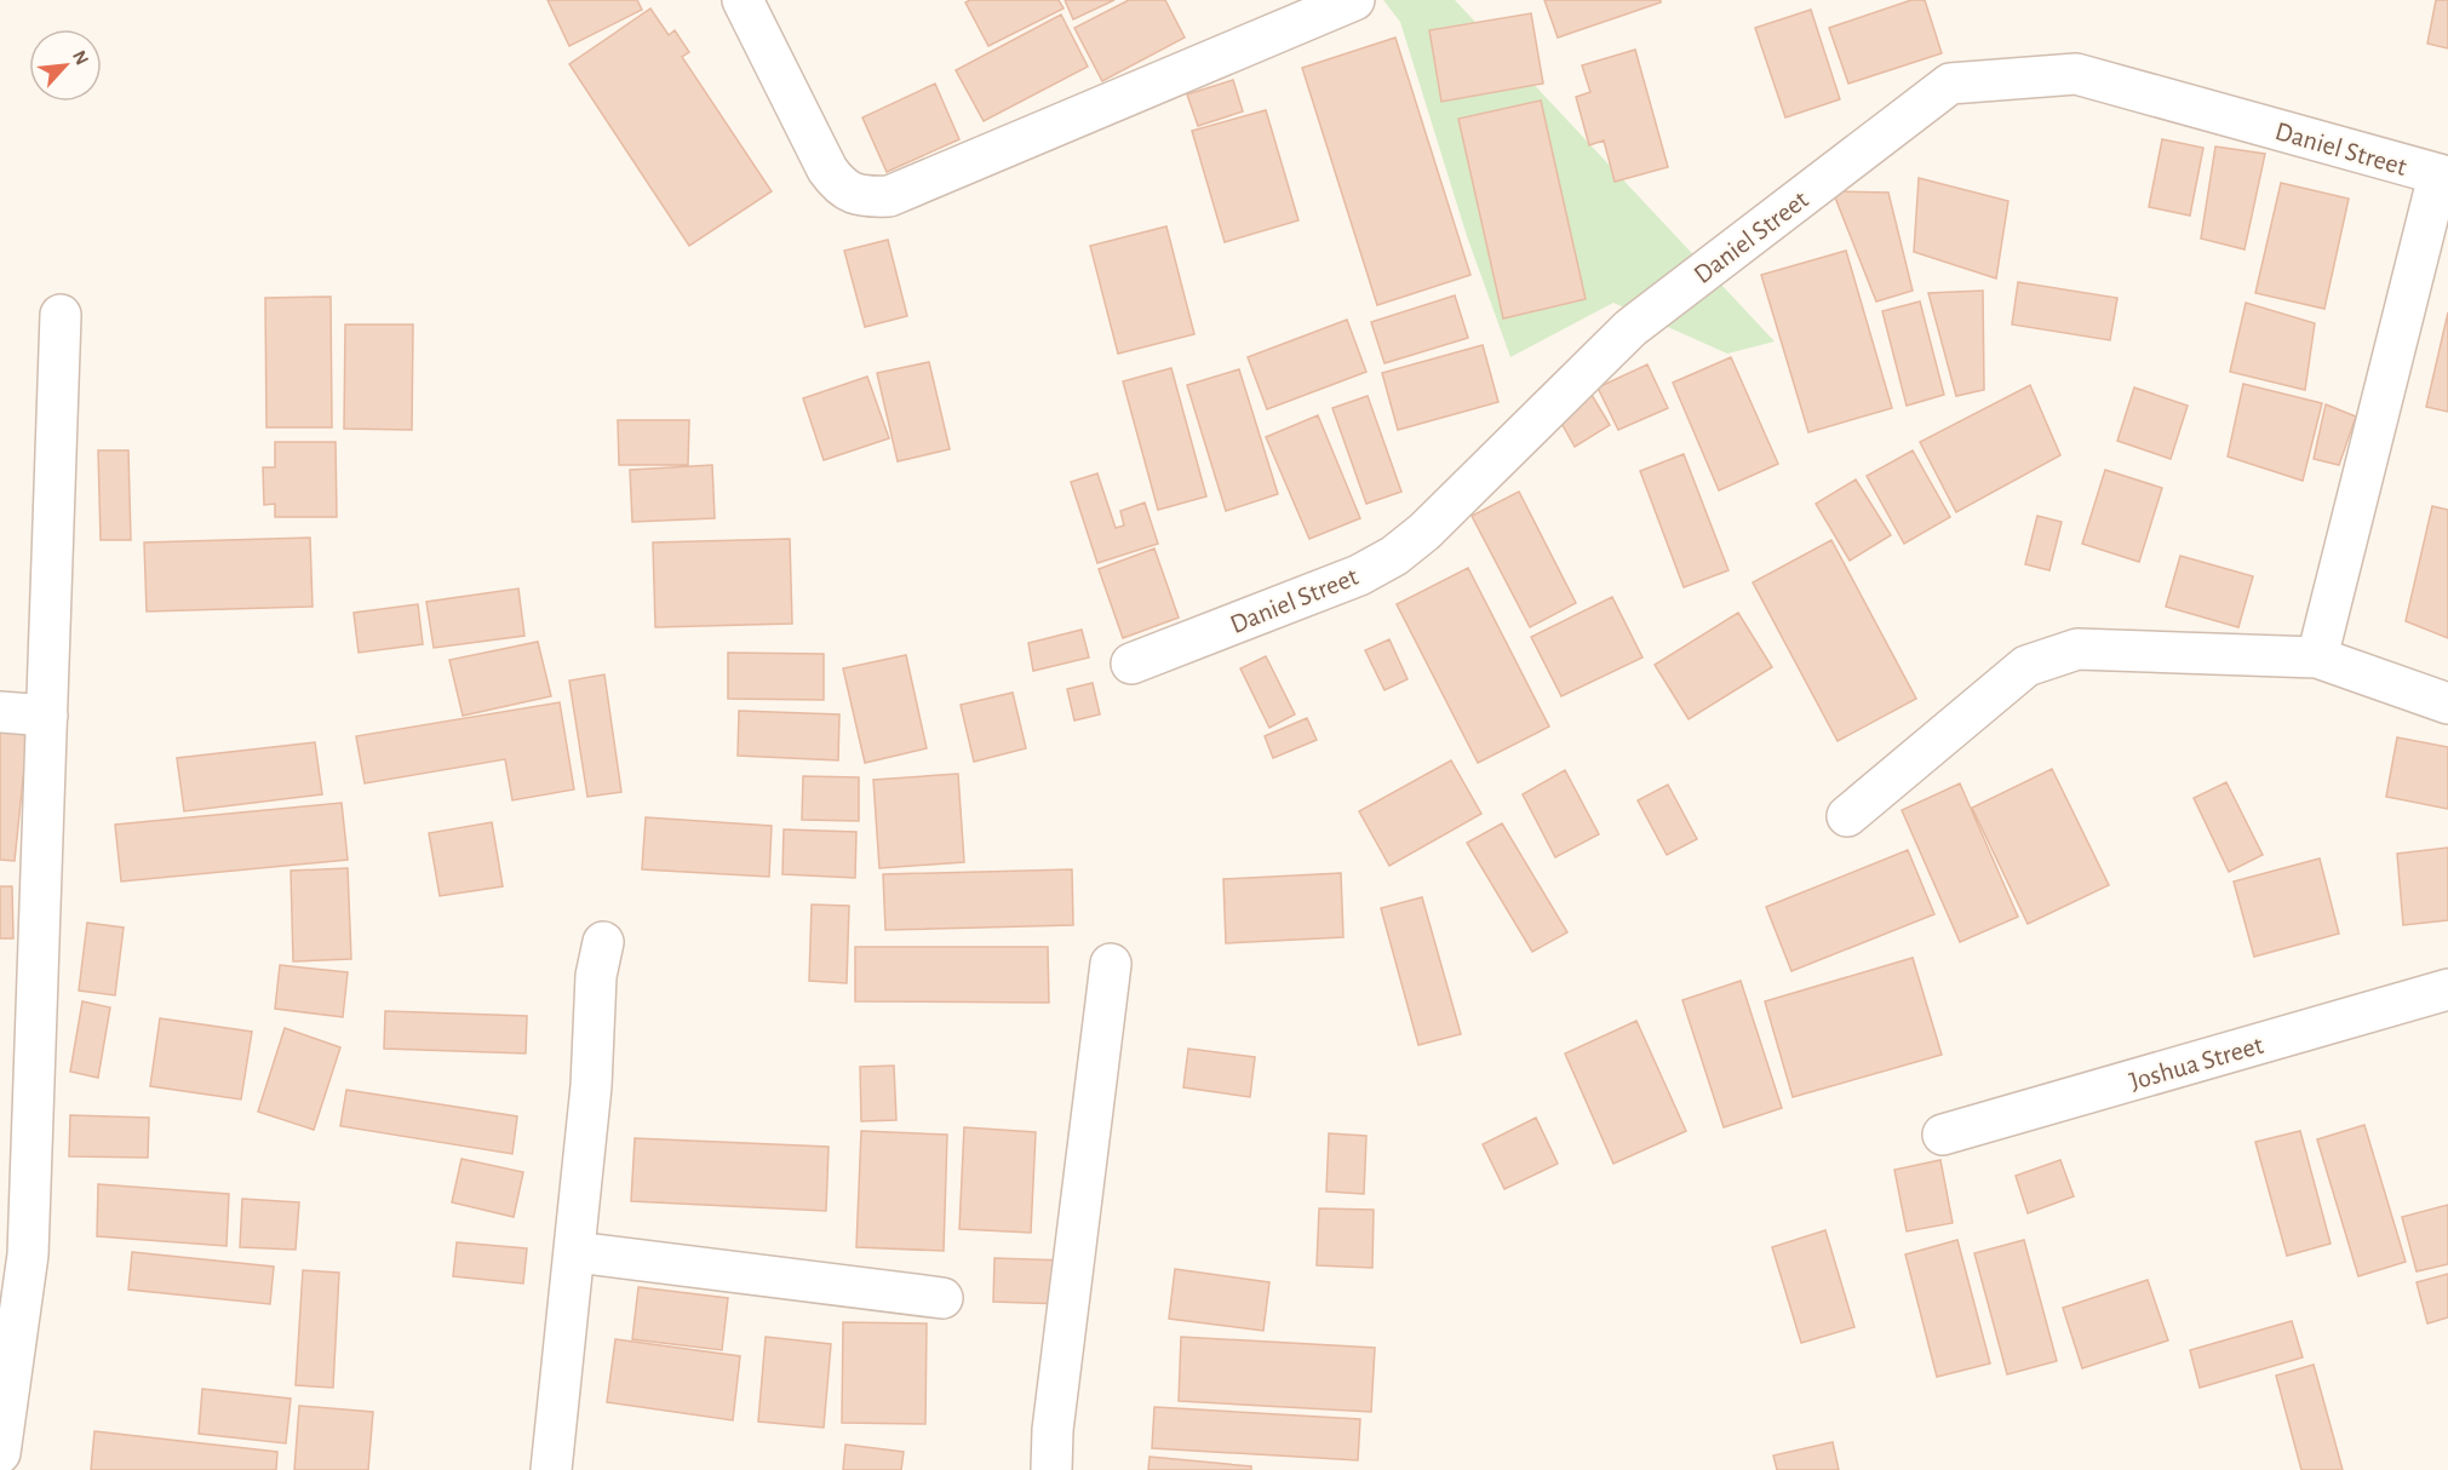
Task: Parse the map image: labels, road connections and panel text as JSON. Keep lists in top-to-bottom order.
{
  "streets": {
    "street": ["Daniel Street", "Joshua Street"]
  },
  "north": "top right"
}
